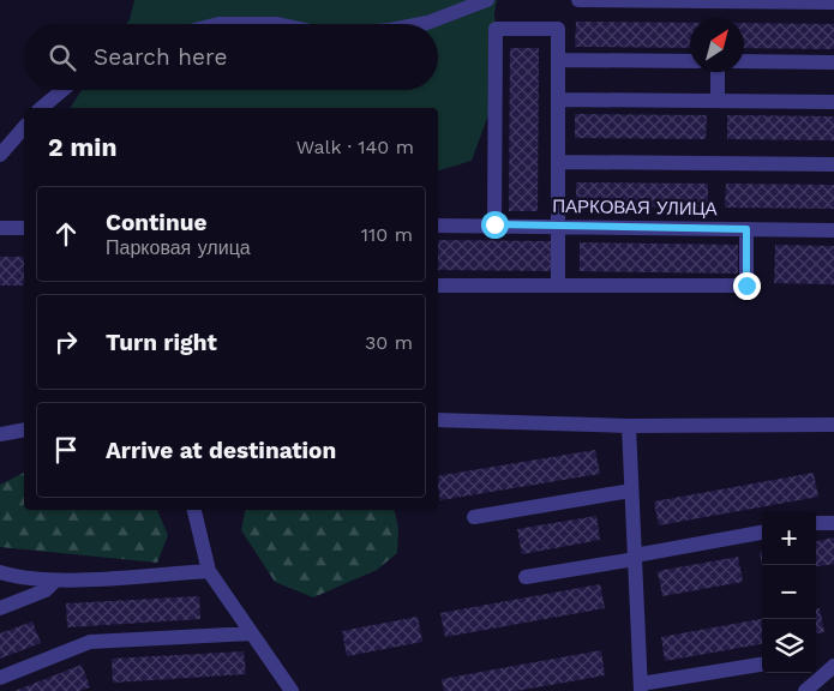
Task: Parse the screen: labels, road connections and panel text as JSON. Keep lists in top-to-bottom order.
{
  "streets": {
    "street": ["ПАРКОВАЯ УЛИЦА"]
  },
  "north": "top right",
  "page": {
    "search": "Search here",
    "heading": ["2 min", "Walk · 140 m"],
    "list": [
      ["Continue", "Парковая улица", "110 m"],
      ["Turn right", "30 m"],
      "Arrive at destination"
    ],
    "map_buttons": ["+", "−"]
  }
}
